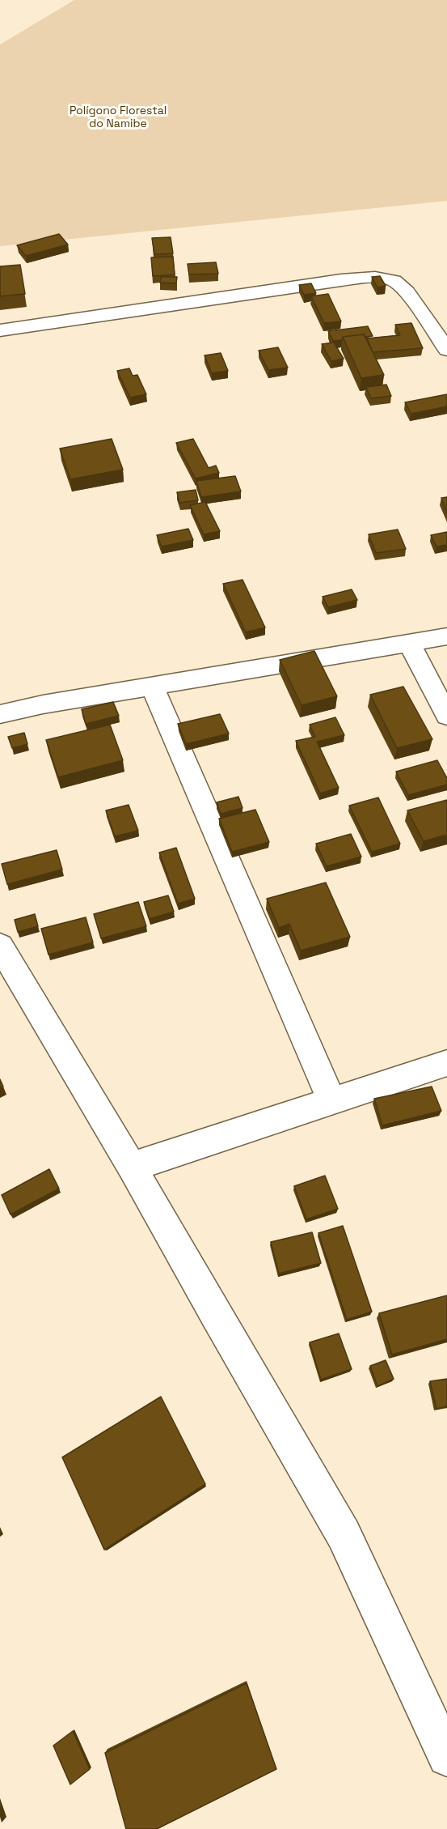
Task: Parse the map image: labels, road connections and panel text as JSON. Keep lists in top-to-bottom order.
{
  "parks": ["Polígono Florestal do Namibe"]
}
